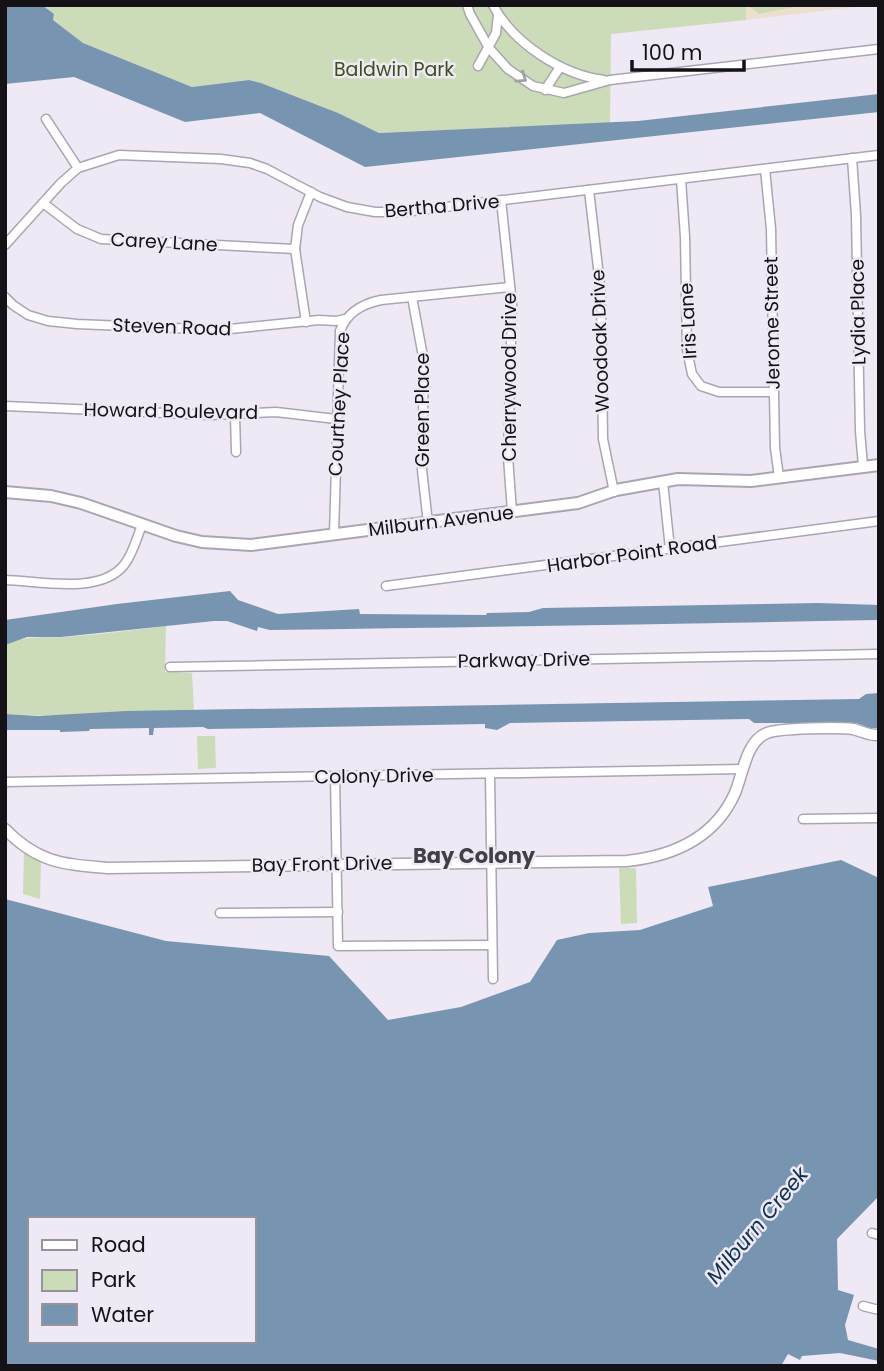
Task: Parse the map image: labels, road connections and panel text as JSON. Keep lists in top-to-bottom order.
{
  "streets": {
    "main road": ["Milburn Avenue"],
    "street": [
      "Bertha Drive",
      "Carey Lane",
      "Lydia Place",
      "Iris Lane",
      "Jerome Street",
      "Steven Road",
      "Woodoak Drive",
      "Cherrywood Drive",
      "Courtney Place",
      "Green Place",
      "Howard Boulevard",
      "Harbor Point Road",
      "Parkway Drive",
      "Colony Drive",
      "Bay Front Drive"
    ]
  },
  "crossings": [
    ["Bertha Drive", "Carey Lane"],
    ["Bertha Drive", "Lydia Place"],
    ["Bertha Drive", "Iris Lane"],
    ["Bertha Drive", "Jerome Street"],
    ["Bertha Drive", "Woodoak Drive"],
    ["Bertha Drive", "Cherrywood Drive"],
    ["Lydia Place", "Milburn Avenue"],
    ["Iris Lane", "Jerome Street"],
    ["Jerome Street", "Milburn Avenue"],
    ["Steven Road", "Courtney Place"],
    ["Woodoak Drive", "Milburn Avenue"],
    ["Cherrywood Drive", "Courtney Place"],
    ["Cherrywood Drive", "Milburn Avenue"],
    ["Courtney Place", "Green Place"],
    ["Courtney Place", "Howard Boulevard"],
    ["Courtney Place", "Milburn Avenue"],
    ["Green Place", "Milburn Avenue"],
    ["Colony Drive", "Bay Front Drive"]
  ],
  "districts": ["Bay Colony"],
  "water": ["Milburn Creek"],
  "parks": ["Baldwin Park"],
  "legend": ["Road", "Park", "Water"],
  "scale_bar": "100 m"
}
